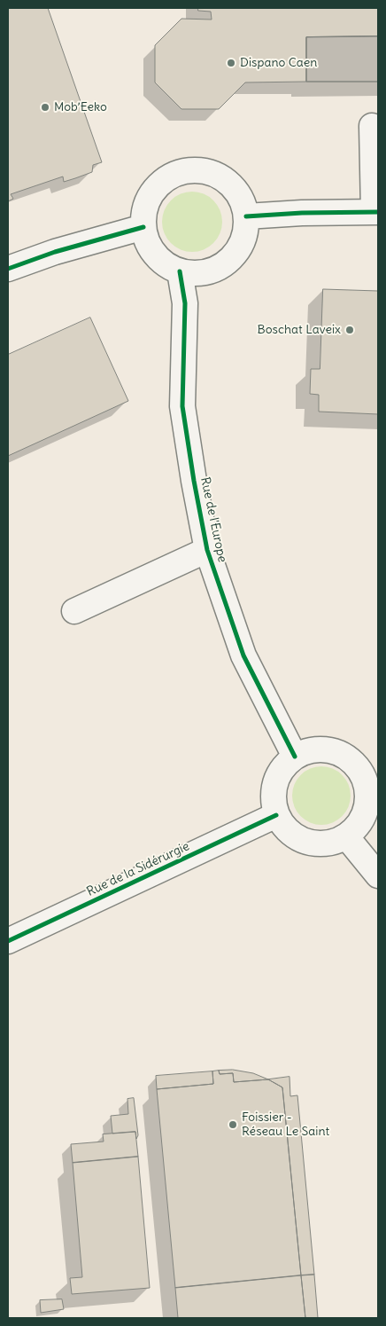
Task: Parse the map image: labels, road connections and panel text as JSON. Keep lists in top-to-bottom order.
{
  "streets": {
    "street": ["Rue de l'Europe", "Rue de la Sidérurgie"]
  },
  "crossings": [
    ["Rue de l'Europe", "Rue de la Sidérurgie"]
  ],
  "places": [
    "Dispano Caen",
    "Mob’Eeko",
    "Boschat Laveix",
    "Foissier - Réseau Le Saint"
  ]
}
